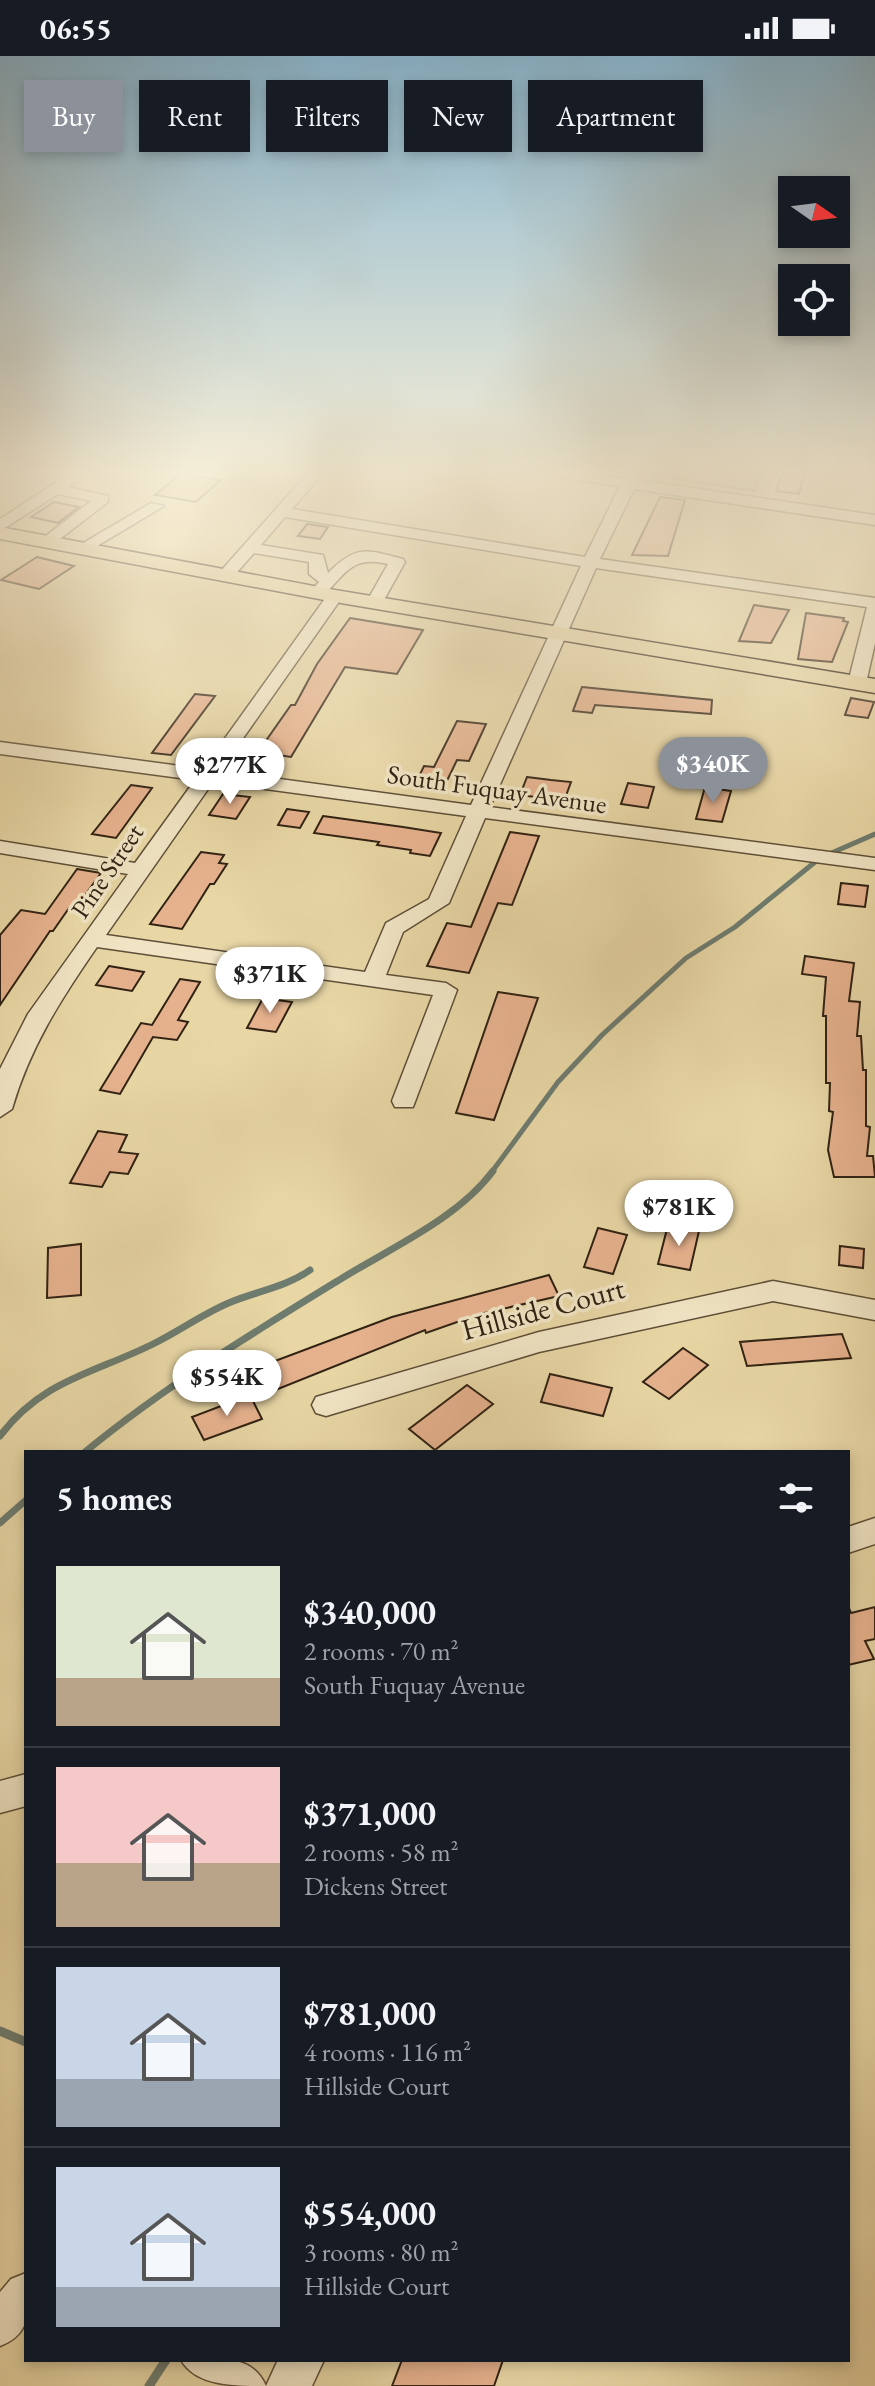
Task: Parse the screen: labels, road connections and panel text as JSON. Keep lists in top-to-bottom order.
{
  "streets": {
    "street": ["South Fuquay Avenue", "Pine Street", "Hillside Court"]
  },
  "crossings": [
    ["South Fuquay Avenue", "Pine Street"]
  ],
  "north": "right",
  "page": {
    "status": "06:55",
    "chip": [
      "Buy",
      "Rent",
      "Filters",
      "New",
      "Apartment"
    ],
    "price": [
      "$340K",
      "$277K",
      "$371K",
      "$781K",
      "$554K"
    ],
    "heading": "5 homes",
    "list": [
      {
        "name": "$340,000",
        "note": "2 rooms · 70 m² · South Fuquay Avenue"
      },
      {
        "name": "$371,000",
        "note": "2 rooms · 58 m² · Dickens Street"
      },
      {
        "name": "$781,000",
        "note": "4 rooms · 116 m² · Hillside Court"
      },
      {
        "name": "$554,000",
        "note": "3 rooms · 80 m² · Hillside Court"
      }
    ]
  }
}
